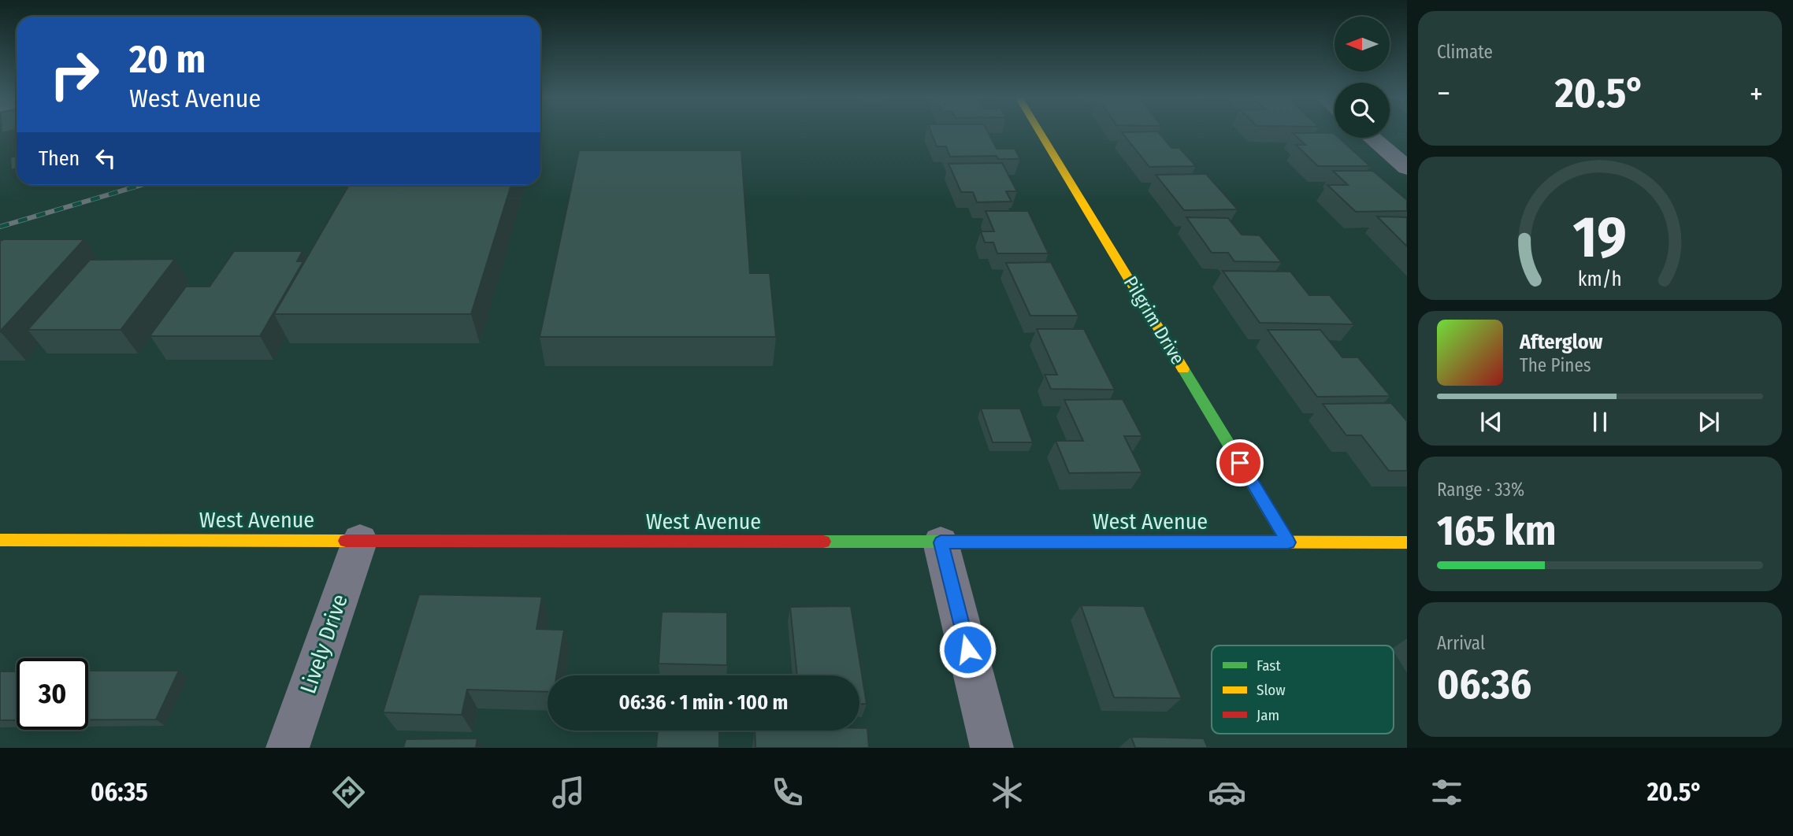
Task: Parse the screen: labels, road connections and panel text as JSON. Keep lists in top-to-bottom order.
{
  "streets": {
    "main road": ["Pilgrim Drive", "West Avenue"],
    "street": ["Lively Drive"]
  },
  "crossings": [
    ["Pilgrim Drive", "West Avenue"],
    ["West Avenue", "Lively Drive"]
  ],
  "legend": ["Fast", "Slow", "Jam"],
  "north": "left",
  "page": {
    "tile": [
      "Climate",
      ["Range · 33%", "165 km"],
      ["Arrival", "06:36"]
    ],
    "turn": ["20 m", "West Avenue"],
    "heat": ["−", "20.5°", "+"],
    "then": "Then",
    "song": ["Afterglow", "The Pines"],
    "limit": "30",
    "trip": "06:36 · 1 min · 100 m",
    "tabs": ["06:35", "20.5°"],
    "gauge": ["19", "km/h"]
  }
}
